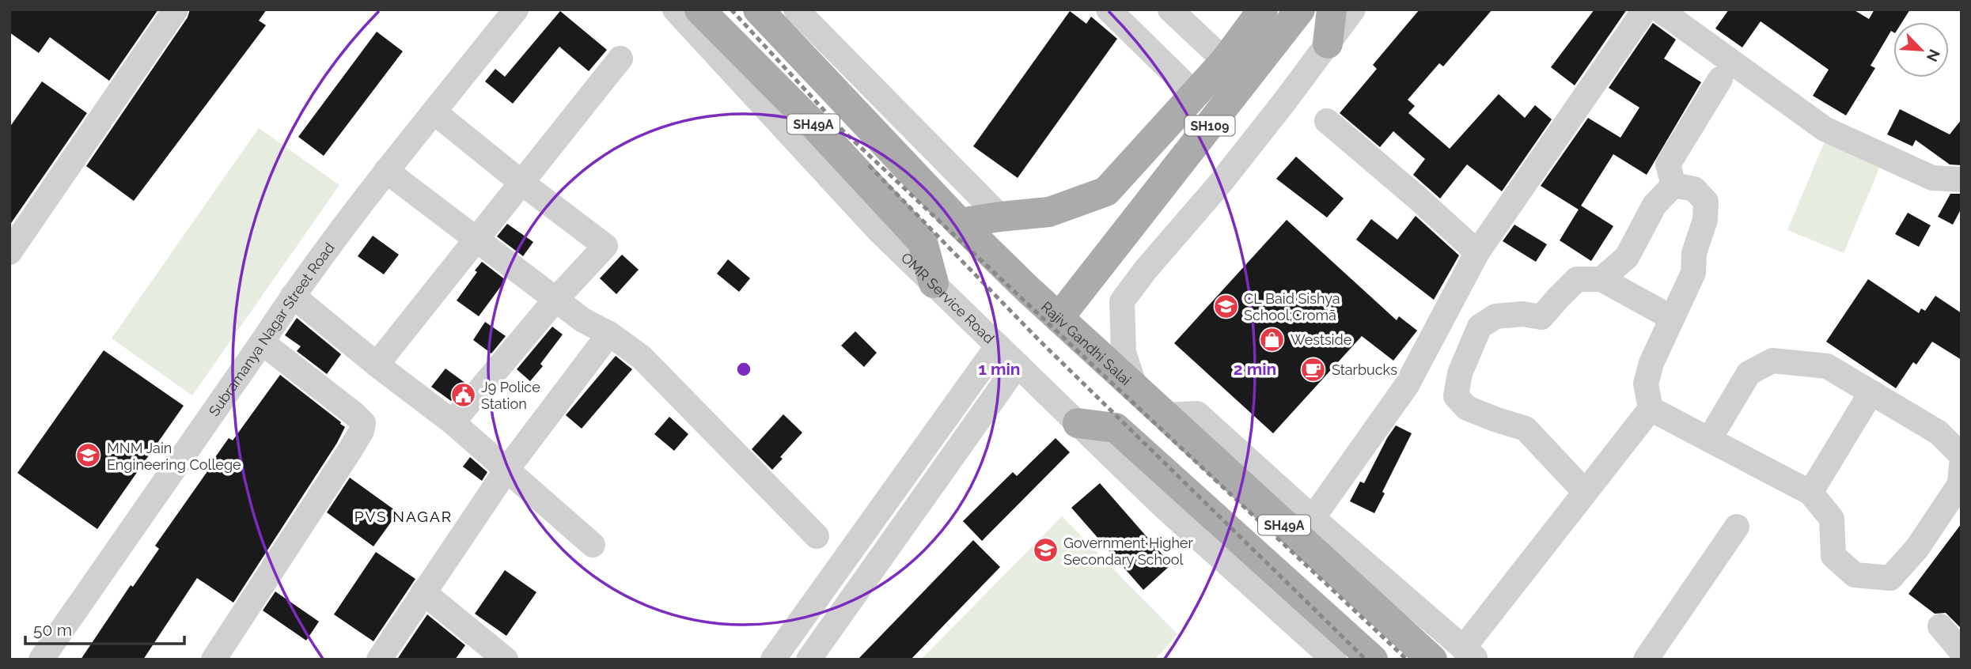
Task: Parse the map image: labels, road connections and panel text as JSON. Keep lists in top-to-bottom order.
{
  "streets": {
    "main road": ["SH49A", "SH109", "Rajiv Gandhi Salai"],
    "street": ["OMR Service Road", "Subramanya Nagar Street Road"]
  },
  "crossings": [
    ["SH49A", "OMR Service Road"],
    ["SH109", "Rajiv Gandhi Salai"]
  ],
  "districts": ["PVS NAGAR"],
  "places": {
    "school or university": ["CL Baid Sishya School;Cromā", "MNM Jain Engineering College", "Government Higher Secondary School"],
    "shop": ["Westside"],
    "cafe": ["Starbucks"],
    "public building": ["J9 Police Station"]
  },
  "scale_bar": "50 m",
  "north": "bottom right",
  "rings": ["1 min", "2 min"]
}
